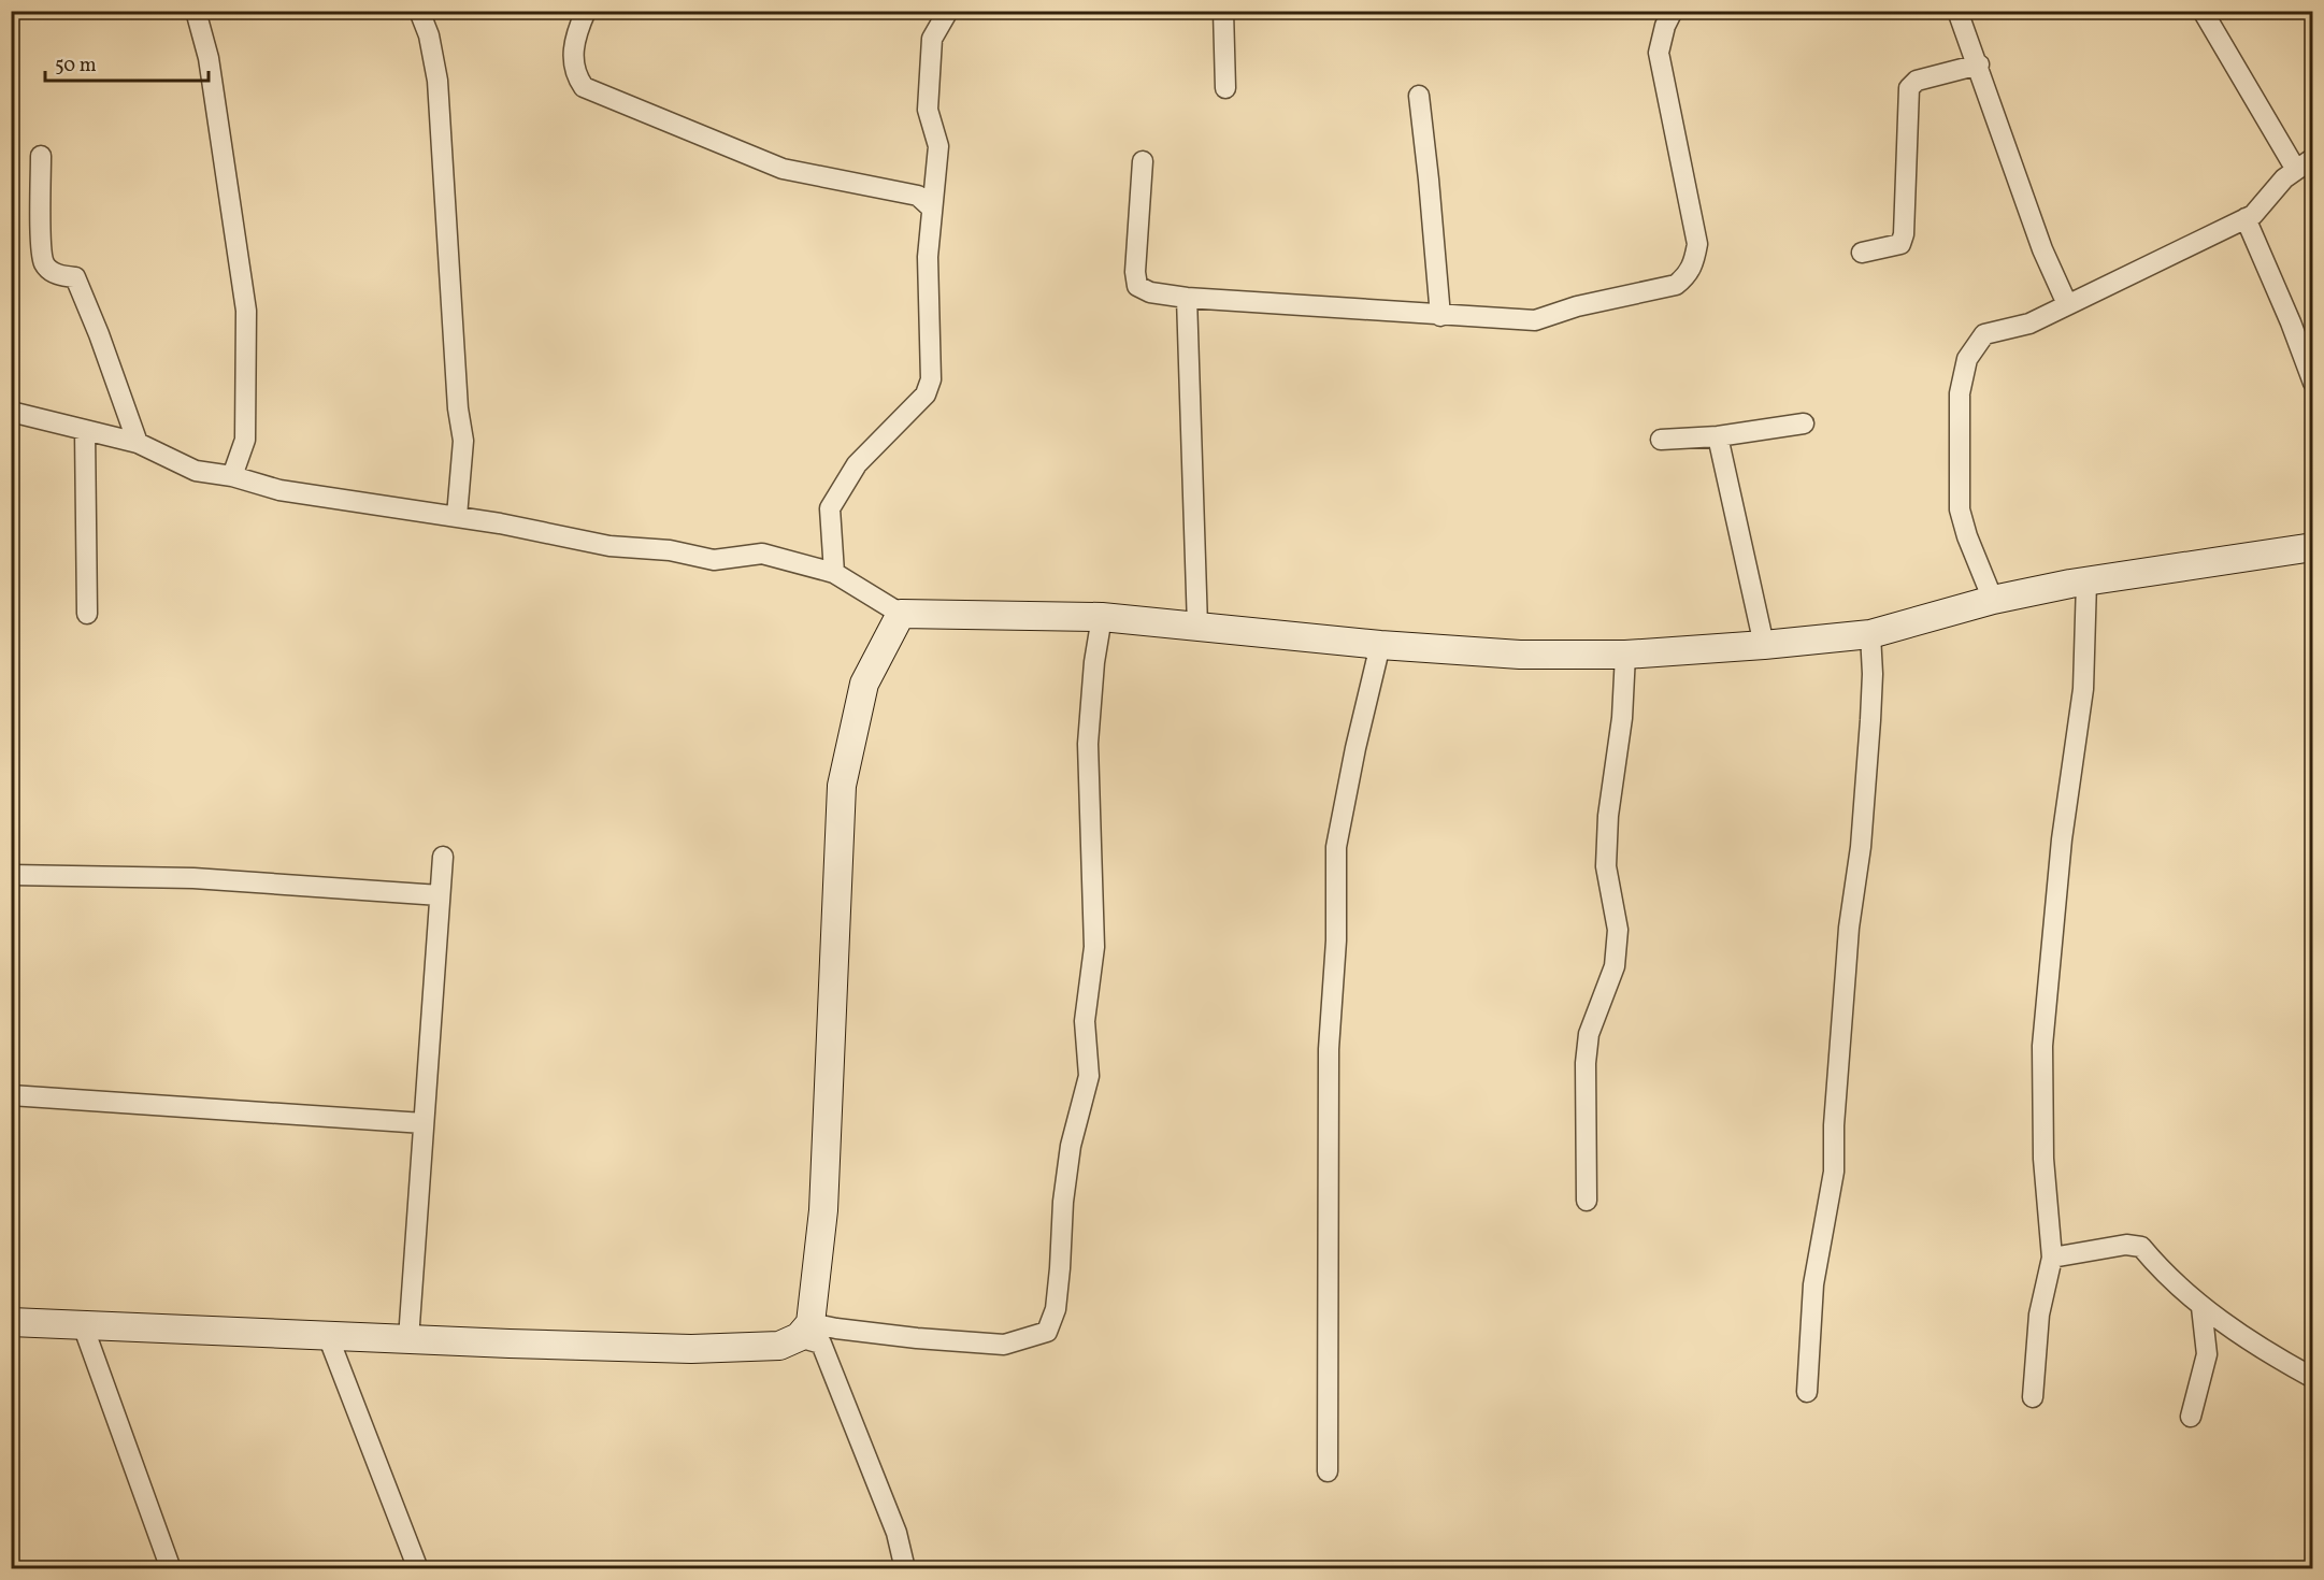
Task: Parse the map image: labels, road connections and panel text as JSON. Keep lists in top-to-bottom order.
{
  "scale_bar": "50 m"
}
